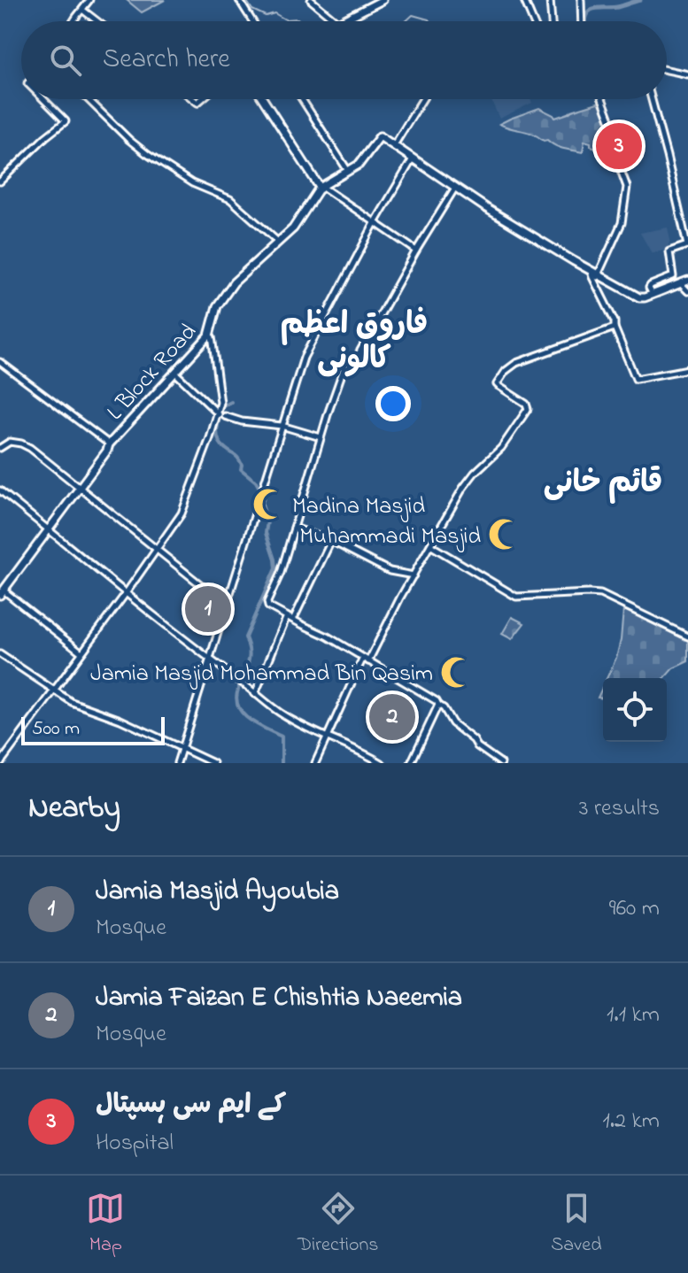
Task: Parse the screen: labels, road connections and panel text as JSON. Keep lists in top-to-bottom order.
{
  "streets": {
    "main road": ["L Block Road"]
  },
  "districts": ["فاروق اعظم کالونی", "قائم خانى"],
  "places": {
    "mosque": ["Madina Masjid", "Muhammadi Masjid", "Jamia Masjid Mohammad Bin Qasim"]
  },
  "scale_bar": "500 m",
  "page": {
    "search": "Search here",
    "pins": ["3", "1", "2"],
    "scale": "500 m",
    "heading": ["Nearby", "3 results"],
    "list": [
      {
        "mark": "1",
        "name": "Jamia Masjid Ayoubia",
        "note": "Mosque",
        "value": "960 m"
      },
      {
        "mark": "2",
        "name": "Jamia Faizan E Chishtia Naeemia",
        "note": "Mosque",
        "value": "1.1 km"
      },
      {
        "mark": "3",
        "name": "کے ایم سی ہسپتال",
        "note": "Hospital",
        "value": "1.2 km"
      }
    ],
    "nav": ["Map", "Directions", "Saved"]
  }
}
